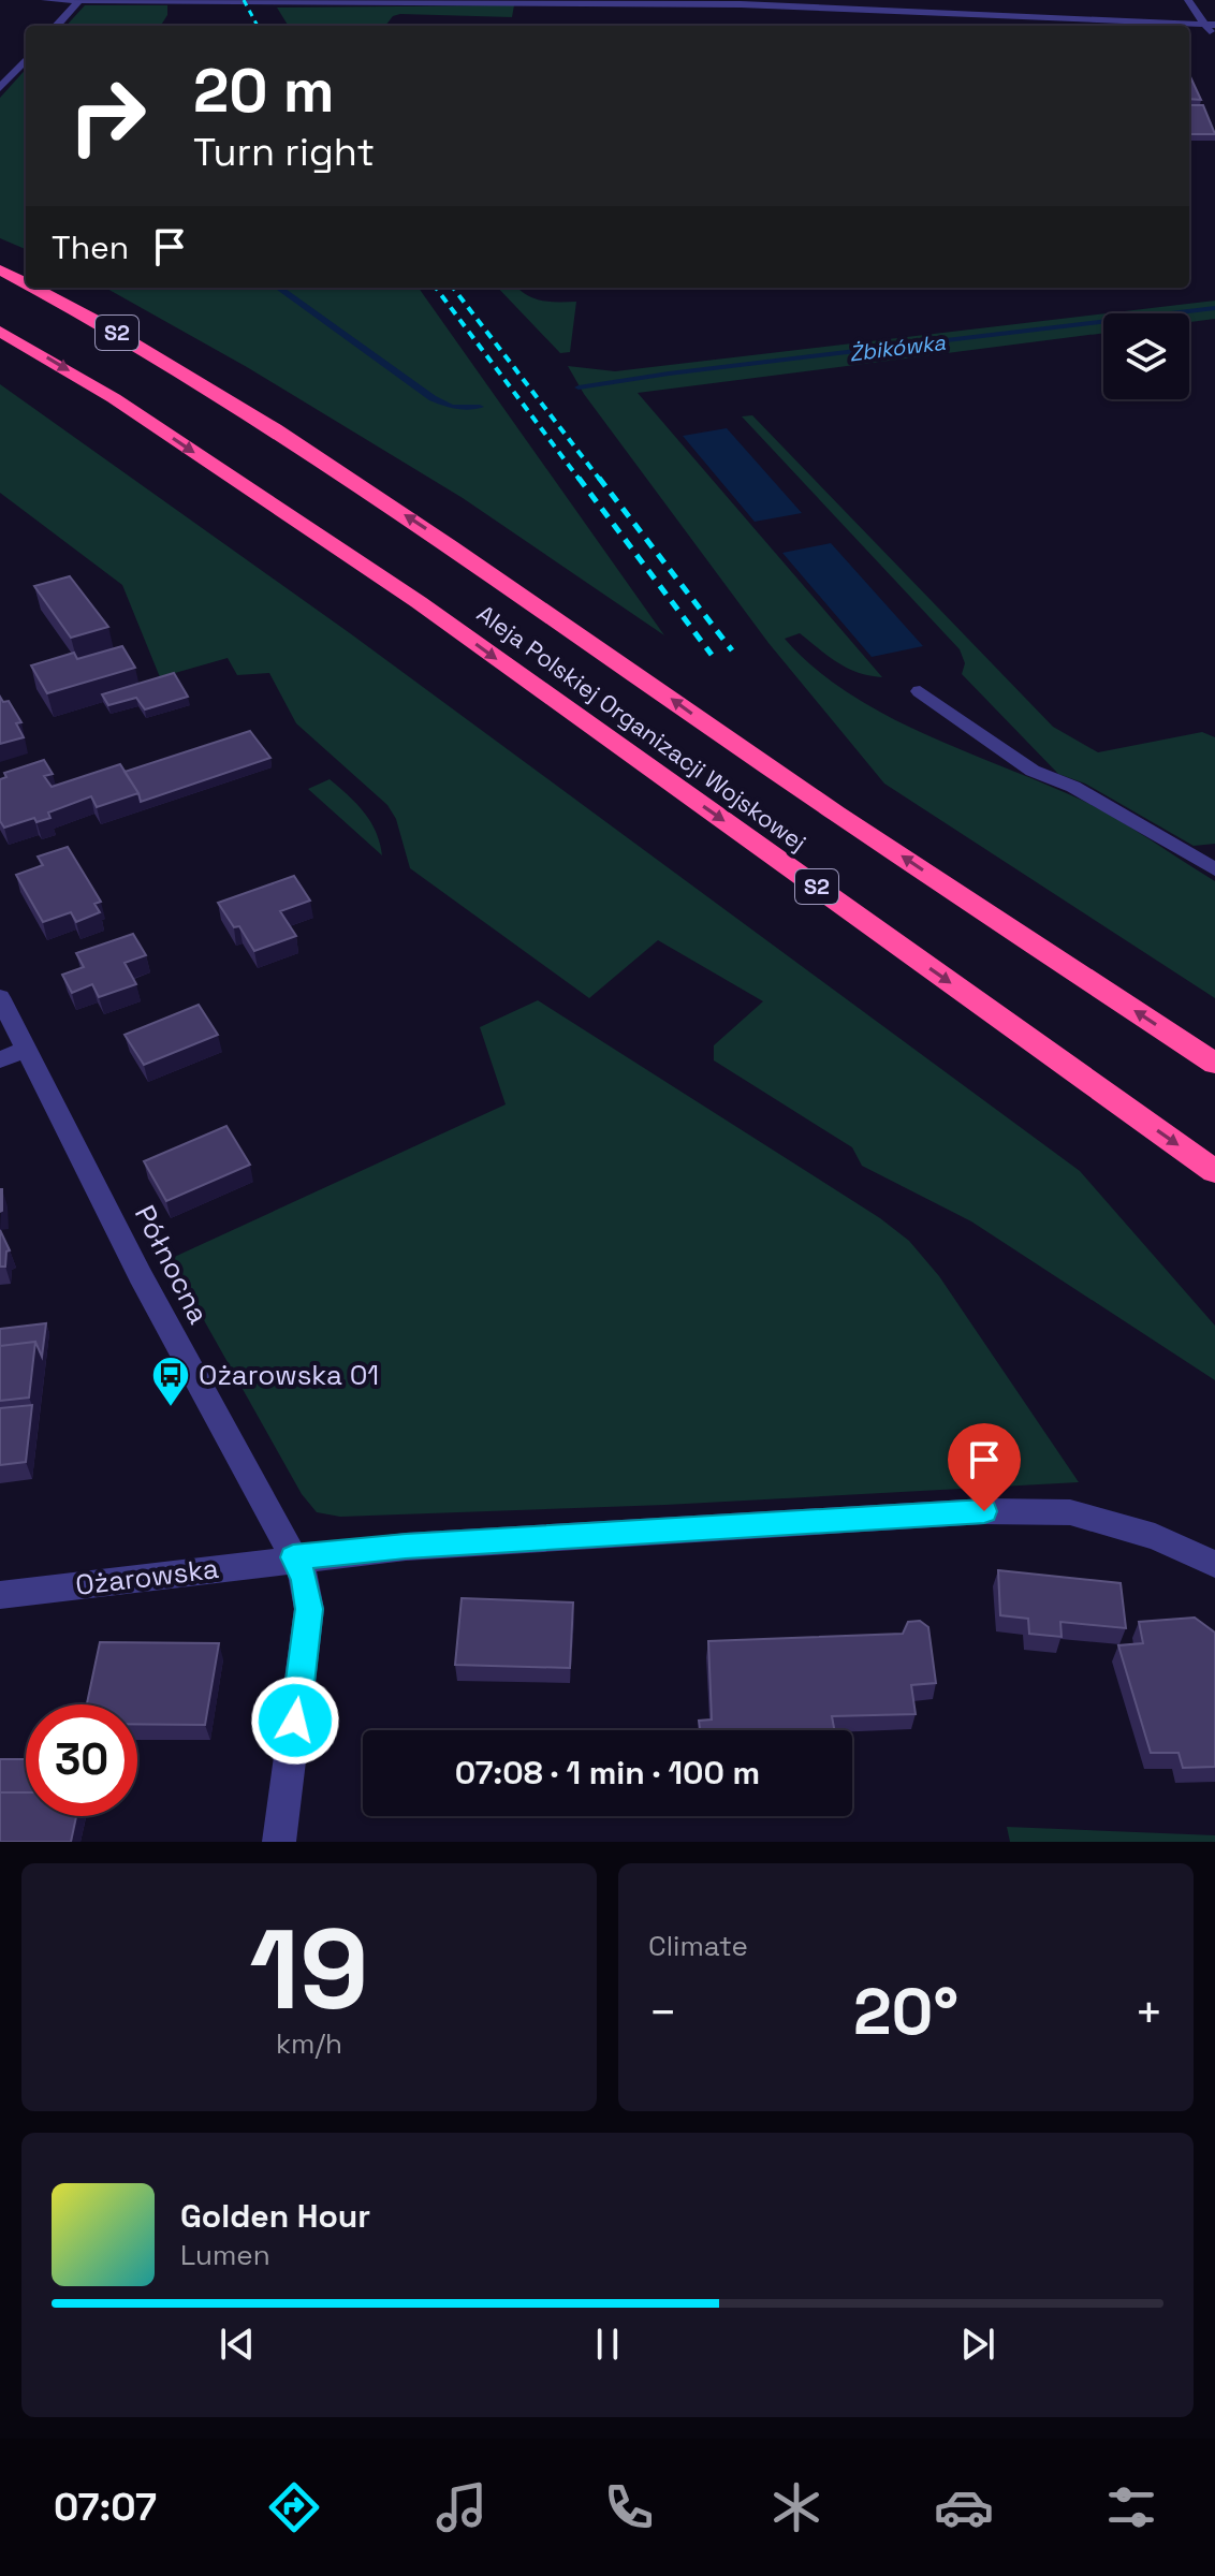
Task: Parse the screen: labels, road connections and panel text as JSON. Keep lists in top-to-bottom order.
{
  "streets": {
    "highway": ["S2", "Aleja Polskiej Organizacji Wojskowej"],
    "street": ["Północna", "Ożarowska"]
  },
  "crossings": [
    ["Północna", "Ożarowska"]
  ],
  "water": ["Żbikówka"],
  "places": {
    "bus stop": ["Ożarowska 01"]
  },
  "page": {
    "turn": ["20 m", "Turn right"],
    "then": "Then",
    "limit": "30",
    "trip": "07:08 · 1 min · 100 m",
    "tile": [
      ["19", "km/h"],
      "Climate"
    ],
    "heat": ["−", "20°", "+"],
    "song": ["Golden Hour", "Lumen"],
    "tabs": "07:07"
  }
}
